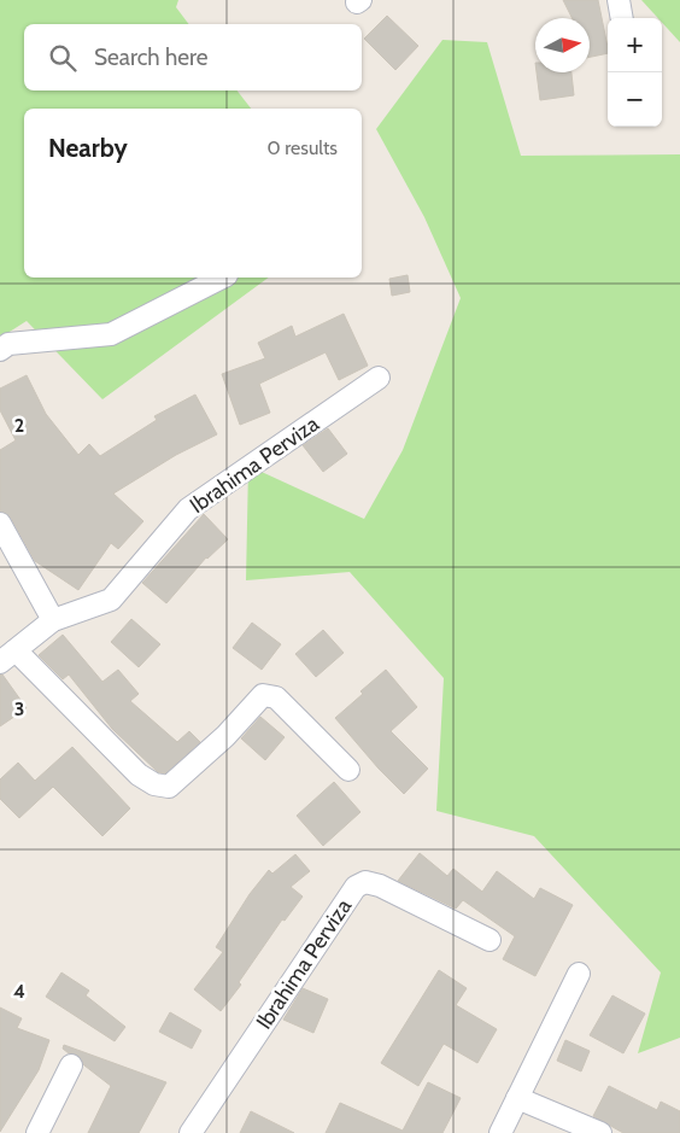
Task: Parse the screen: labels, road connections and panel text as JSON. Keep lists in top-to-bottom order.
{
  "streets": {
    "street": ["Ibrahima Perviza"]
  },
  "north": "right",
  "page": {
    "map_buttons": ["+", "−"],
    "search": "Search here",
    "heading": ["Nearby", "0 results"]
  },
  "grid": {
    "rows": ["2", "3", "4"]
  }
}
